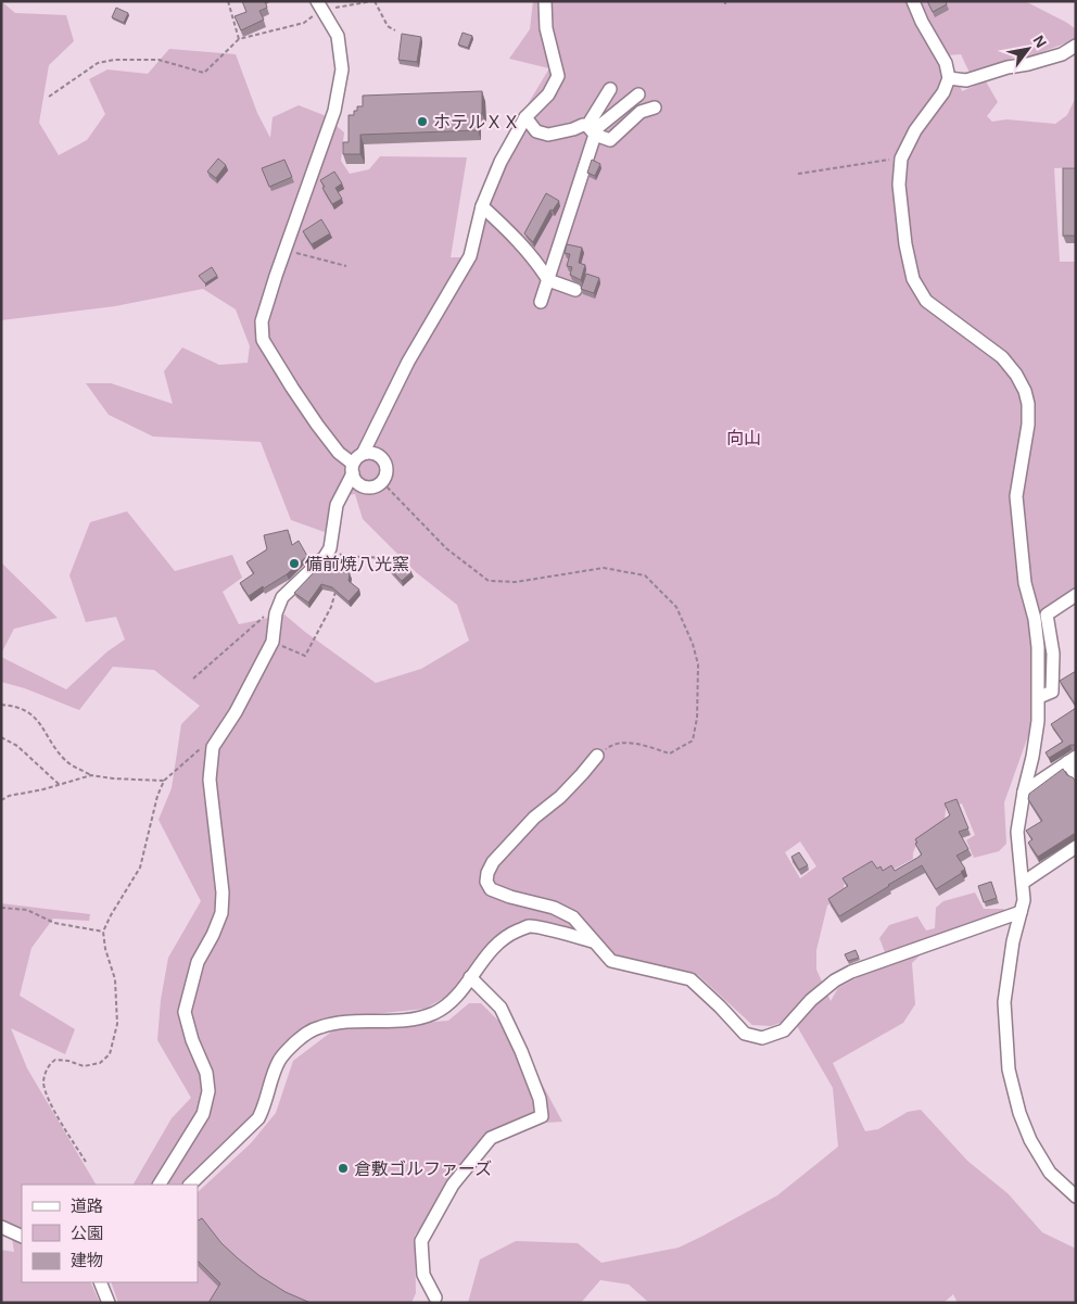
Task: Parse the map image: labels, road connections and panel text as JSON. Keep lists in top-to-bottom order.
{
  "parks": ["向山"],
  "places": ["ホテルＸＸ", "備前焼八光窯", "倉敷ゴルファーズ"],
  "legend": ["道路", "公園", "建物"],
  "north": "top right"
}
